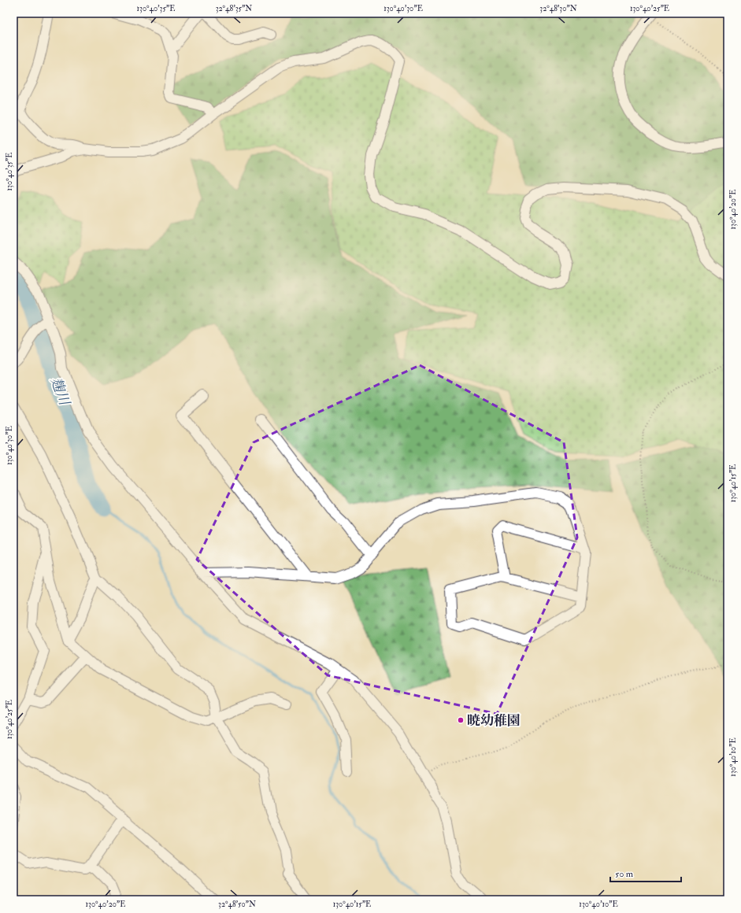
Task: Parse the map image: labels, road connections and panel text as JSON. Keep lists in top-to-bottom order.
{
  "water": ["麹川"],
  "places": ["暁幼稚園"],
  "scale_bar": "50 m",
  "coordinates": [
    "130°40'35\"E",
    "32°48'35\"N",
    "130°40'30\"E",
    "32°48'30\"N",
    "130°40'25\"E",
    "130°40'20\"E",
    "130°40'15\"E",
    "130°40'10\"E",
    "32°48'50\"N"
  ]
}
